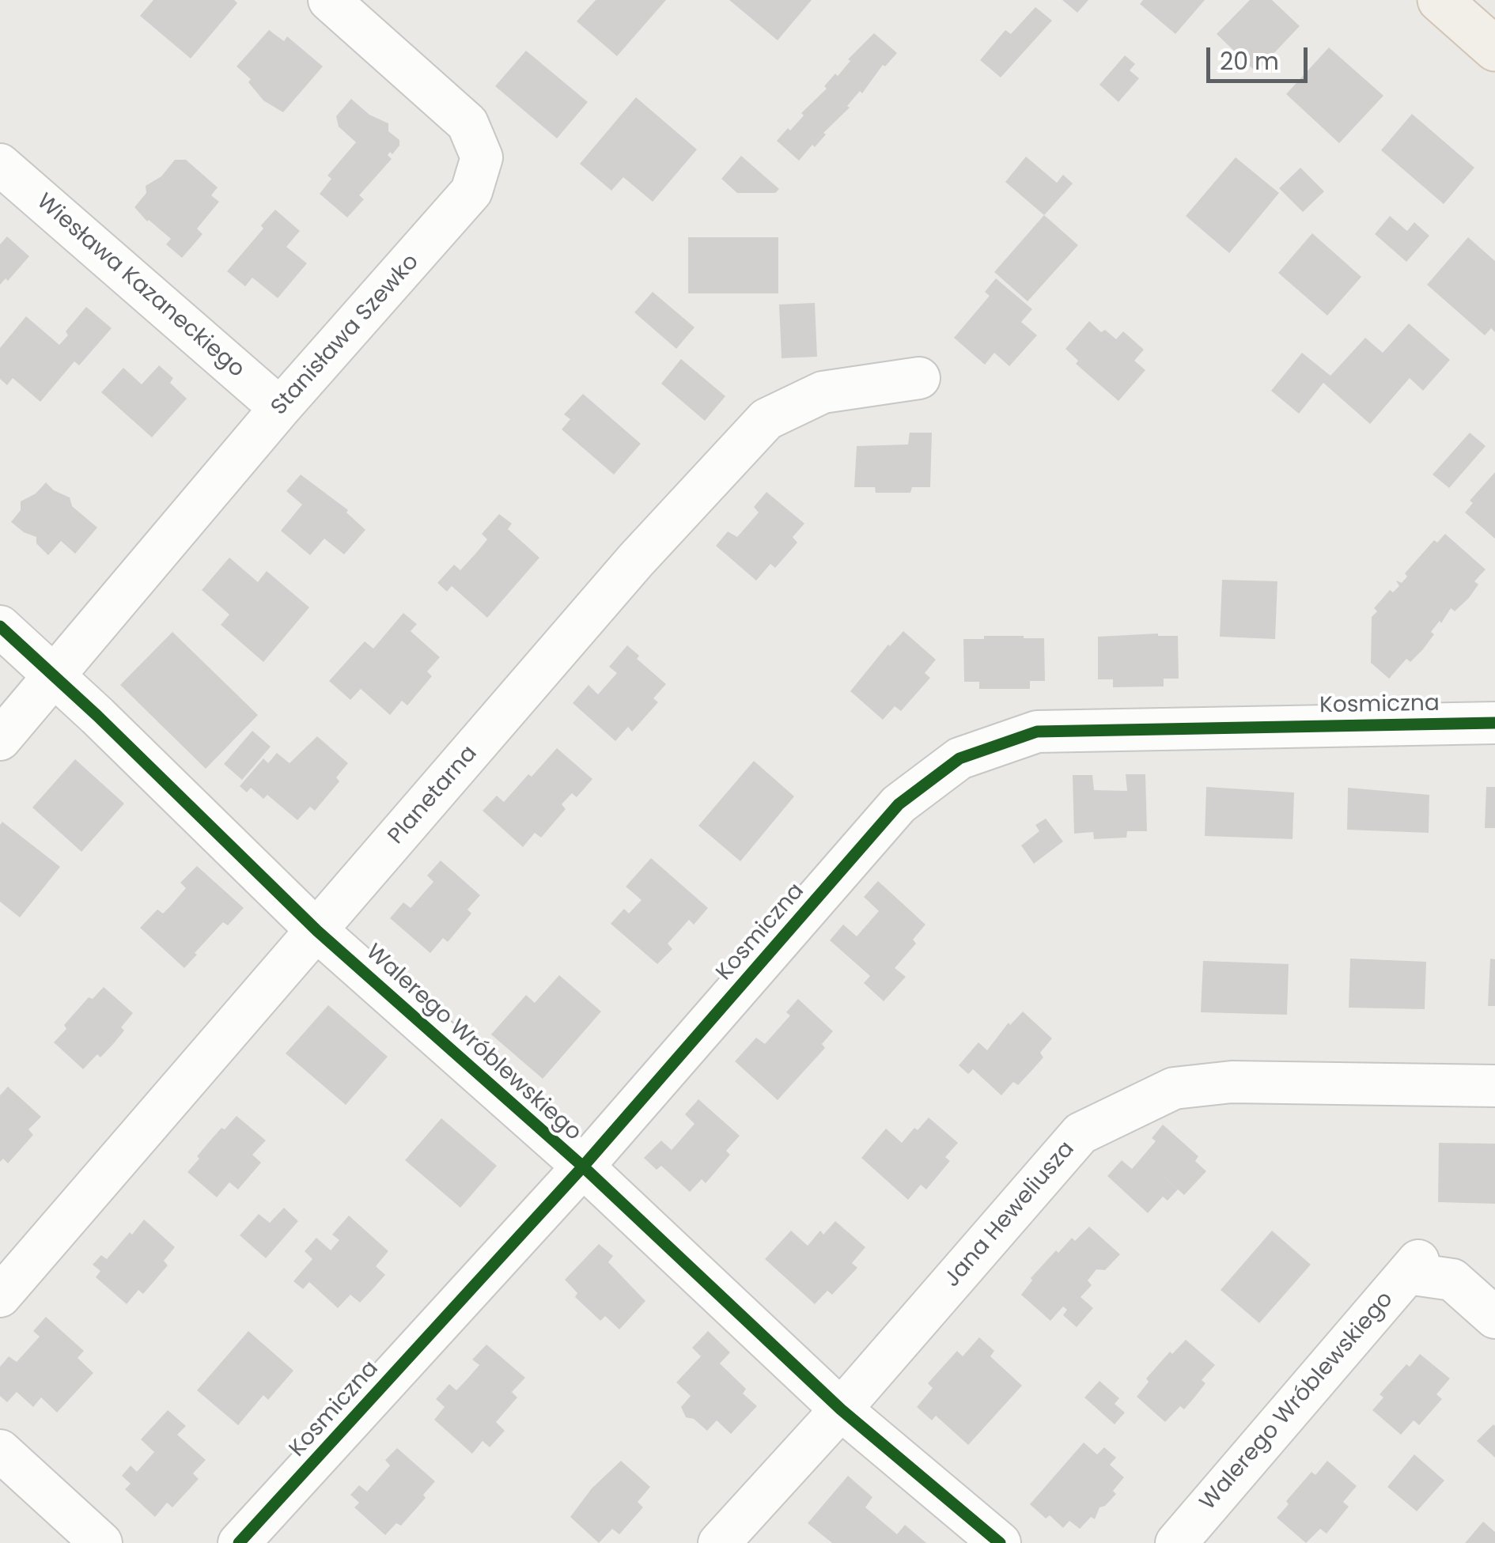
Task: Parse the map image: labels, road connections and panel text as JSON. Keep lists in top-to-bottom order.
{
  "streets": {
    "street": [
      "Wiesława Kazaneckiego",
      "Stanisława Szewko",
      "Kosmiczna",
      "Planetarna",
      "Walerego Wróblewskiego",
      "Jana Heweliusza"
    ]
  },
  "crossings": [
    ["Wiesława Kazaneckiego", "Stanisława Szewko"],
    ["Stanisława Szewko", "Walerego Wróblewskiego"],
    ["Kosmiczna", "Walerego Wróblewskiego"],
    ["Planetarna", "Walerego Wróblewskiego"],
    ["Walerego Wróblewskiego", "Jana Heweliusza"]
  ],
  "scale_bar": "20 m"
}
